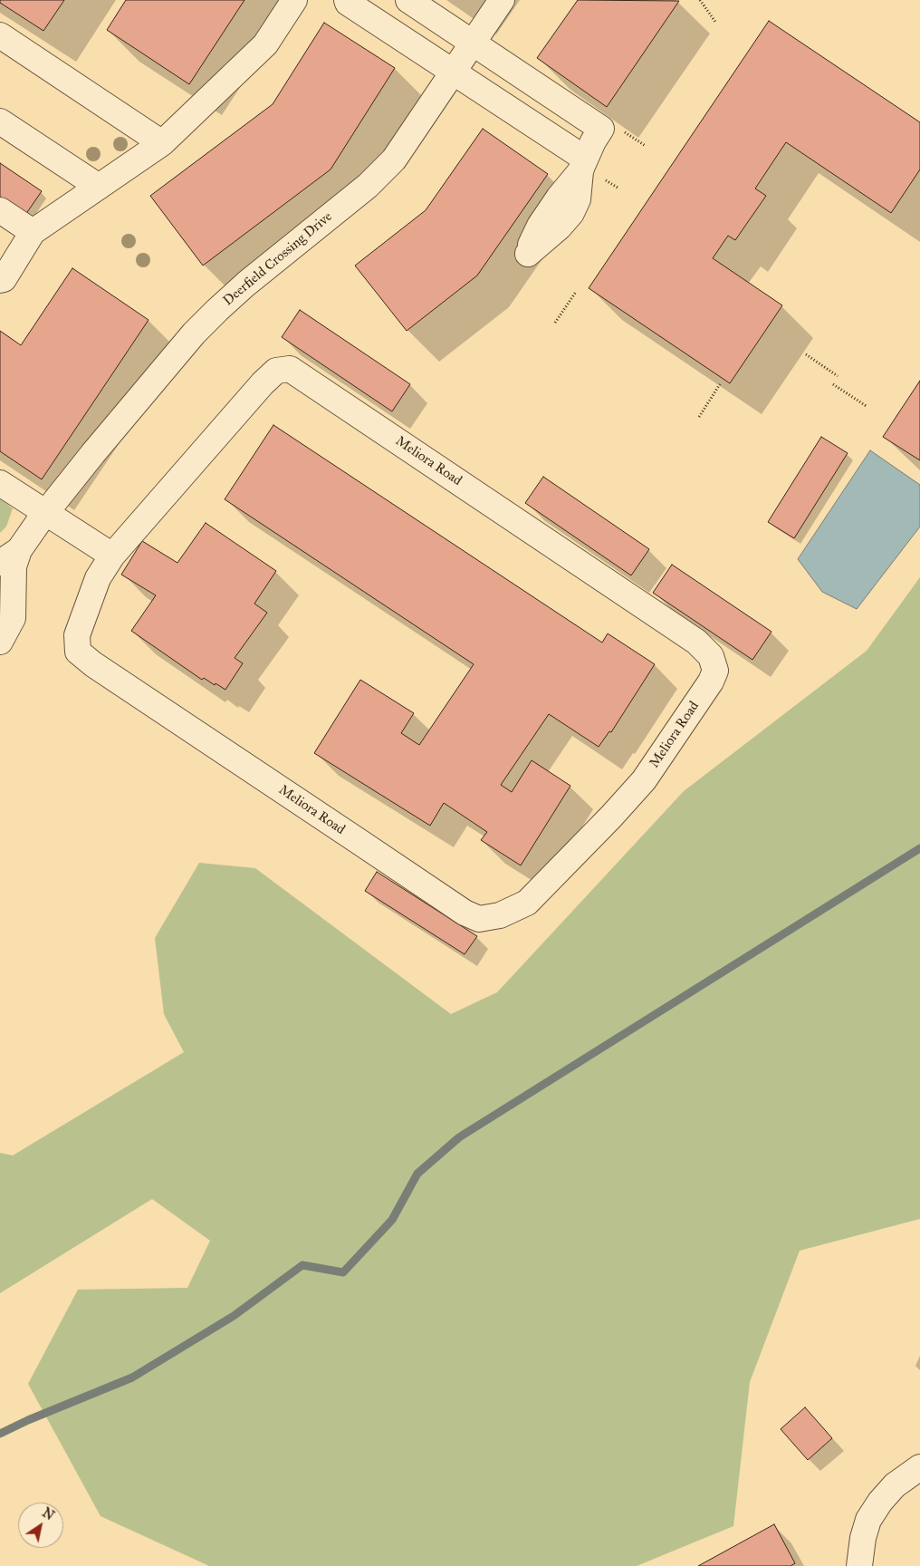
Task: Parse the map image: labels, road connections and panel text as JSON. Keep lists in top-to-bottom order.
{
  "streets": {
    "street": ["Deerfield Crossing Drive", "Meliora Road"]
  },
  "north": "top right"
}
